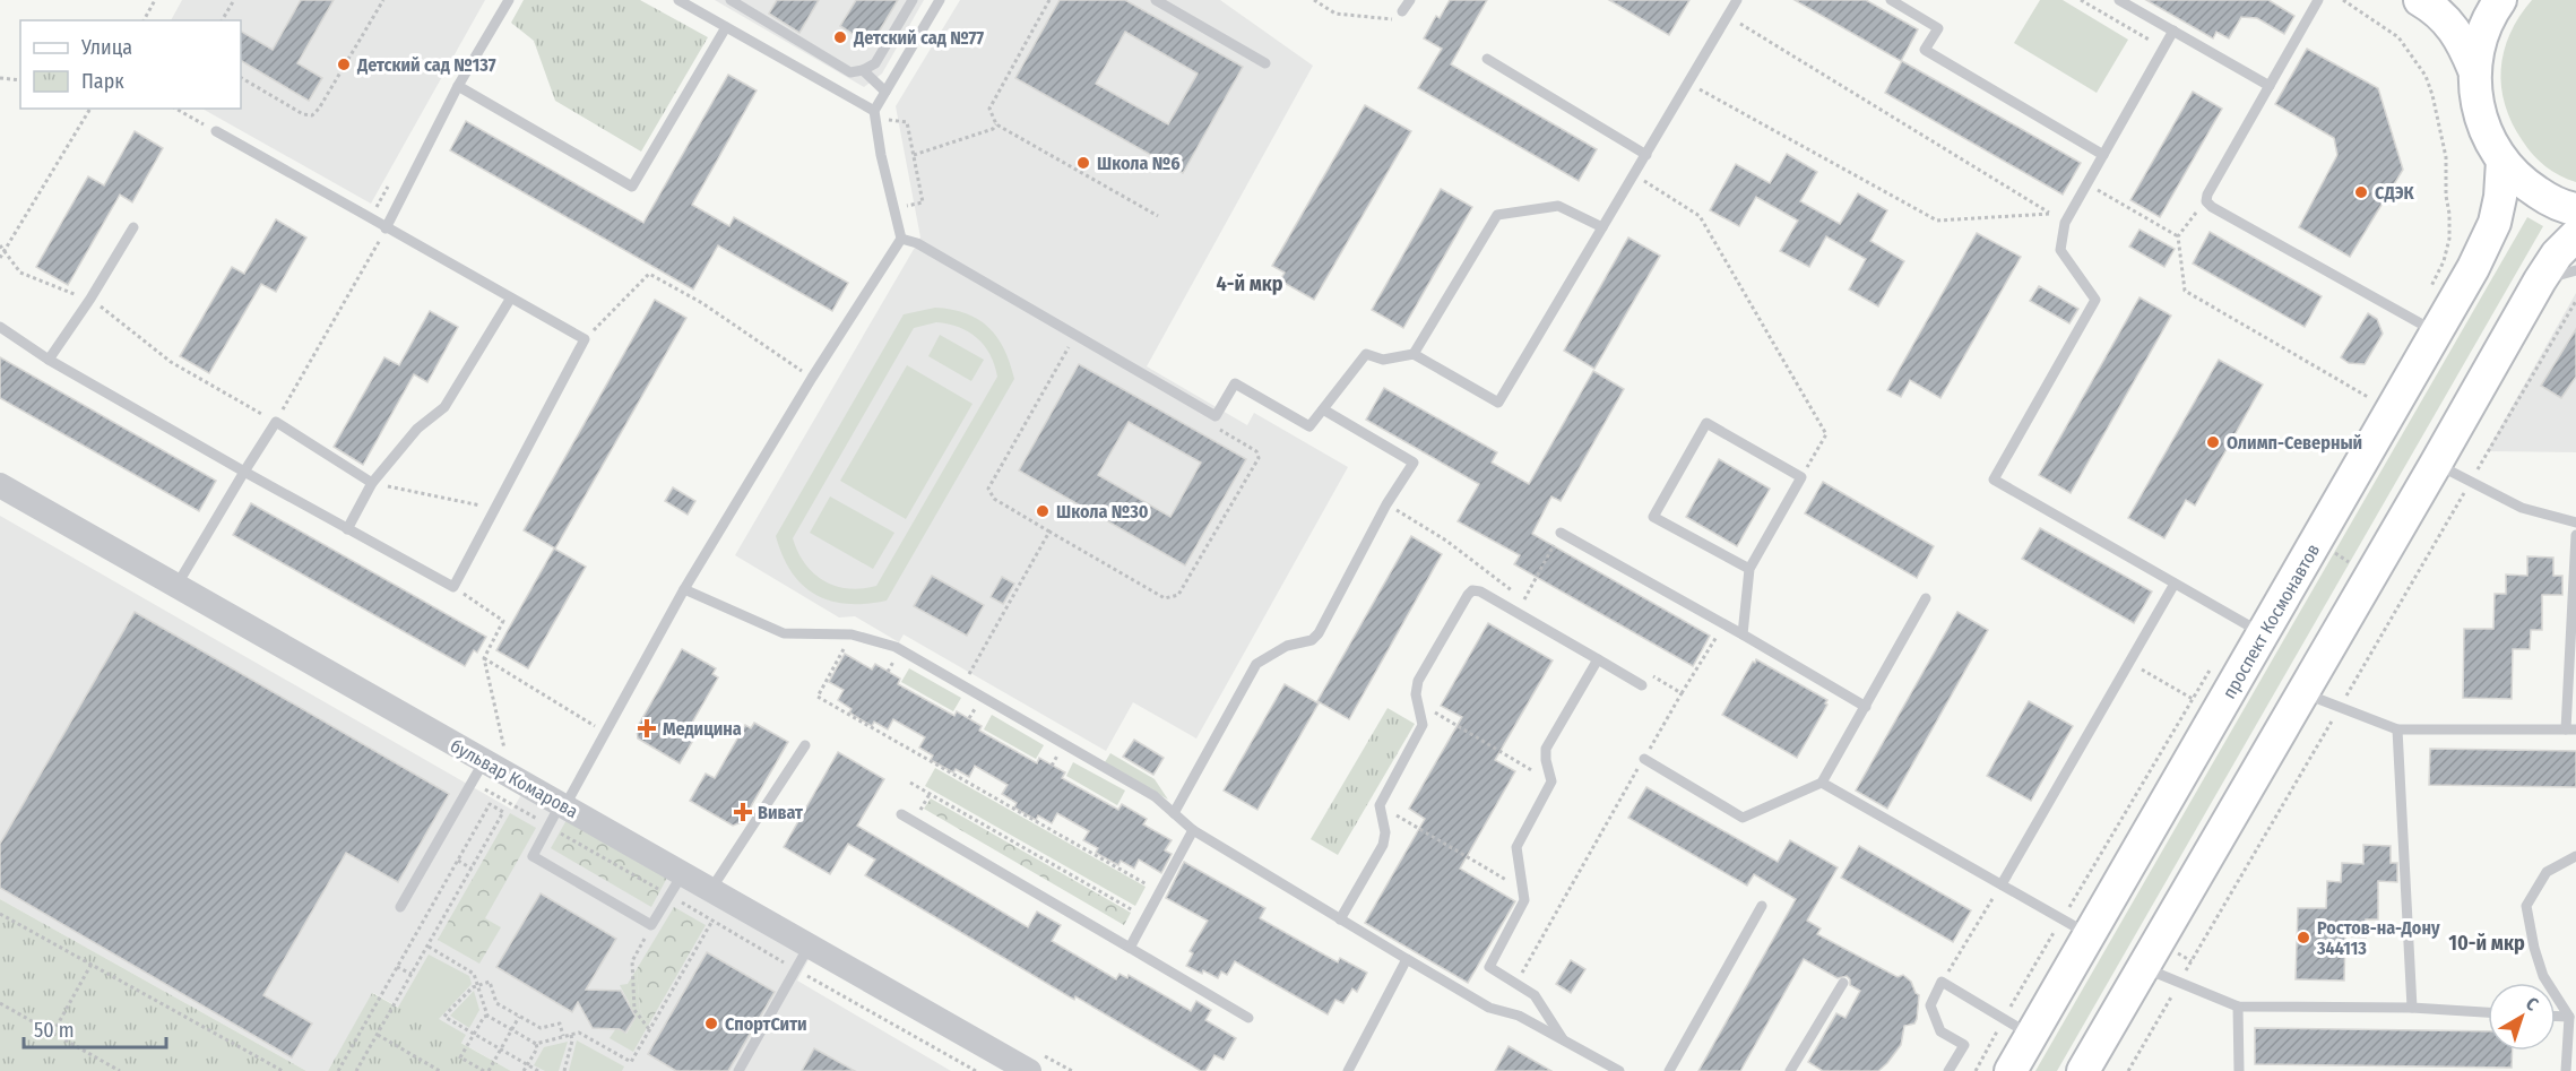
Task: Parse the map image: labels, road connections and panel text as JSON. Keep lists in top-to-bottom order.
{
  "streets": {
    "main road": ["проспект Космонавтов"],
    "street": ["бульвар Комарова"]
  },
  "districts": ["4-й мкр", "10-й мкр"],
  "places": {
    "other": [
      "Детский сад №77",
      "Детский сад №137",
      "Школа №6",
      "СДЭК",
      "Олимп-Северный",
      "Школа №30",
      "Ростов-на-Дону 344113",
      "СпортСити"
    ],
    "health": ["Медицина", "Виват"]
  },
  "legend": ["Улица", "Парк"],
  "scale_bar": "50 m",
  "north": "top right"
}
